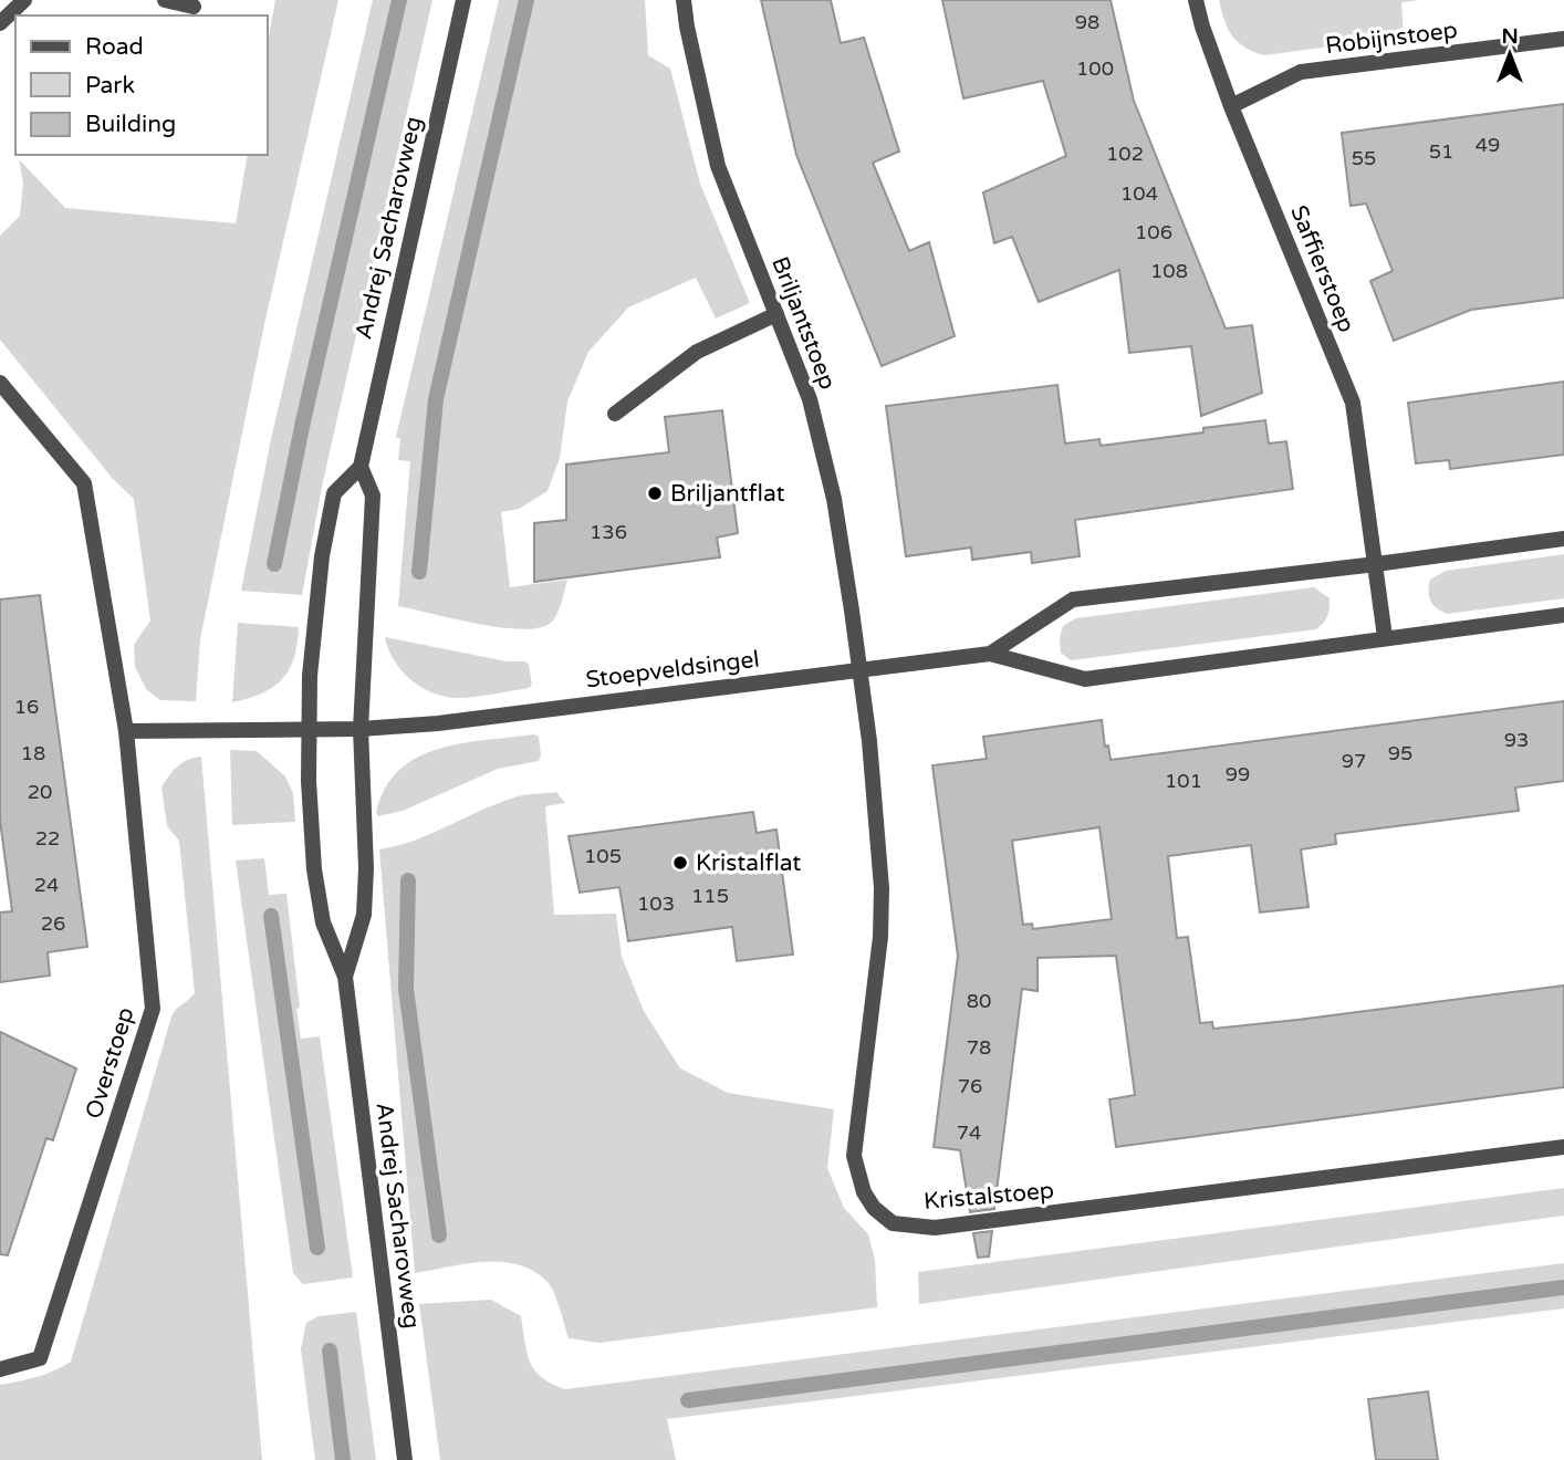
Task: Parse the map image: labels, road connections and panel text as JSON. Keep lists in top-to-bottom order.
{
  "streets": {
    "street": [
      "Robijnstoep",
      "Andrej Sacharovweg",
      "Saffierstoep",
      "Briljantstoep",
      "Stoepveldsingel",
      "Overstoep",
      "Kristalstoep"
    ]
  },
  "crossings": [
    ["Robijnstoep", "Saffierstoep"],
    ["Andrej Sacharovweg", "Stoepveldsingel"],
    ["Saffierstoep", "Stoepveldsingel"],
    ["Briljantstoep", "Stoepveldsingel"],
    ["Briljantstoep", "Kristalstoep"],
    ["Stoepveldsingel", "Kristalstoep"]
  ],
  "places": ["Briljantflat", "Kristalflat"],
  "house_numbers": [
    "98",
    "100",
    "49",
    "51",
    "102",
    "55",
    "104",
    "106",
    "108",
    "136",
    "16",
    "93",
    "18",
    "95",
    "97",
    "99",
    "101",
    "20",
    "22",
    "105",
    "24",
    "115",
    "103",
    "26",
    "80",
    "78",
    "76",
    "74"
  ],
  "legend": ["Road", "Park", "Building"],
  "north": "top"
}
